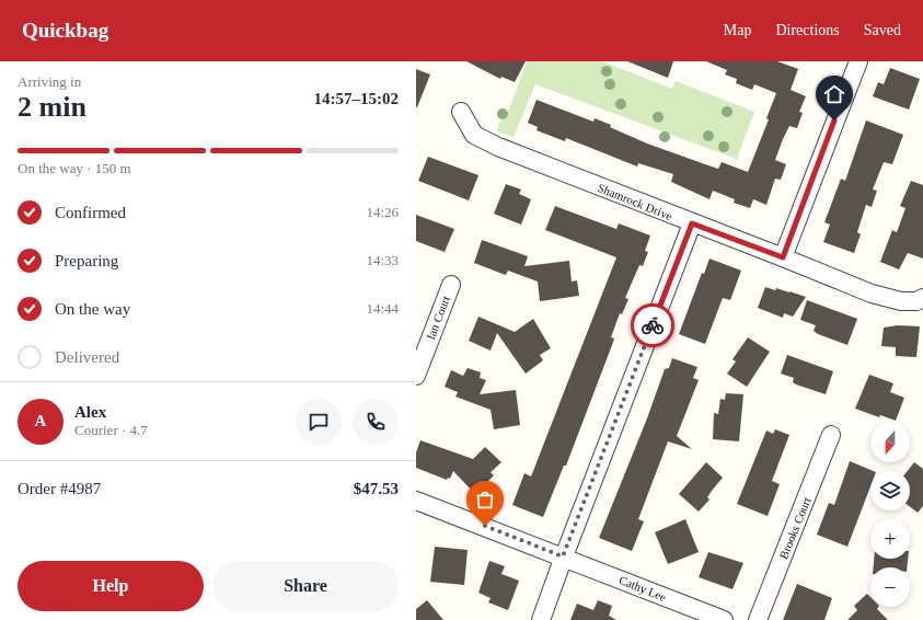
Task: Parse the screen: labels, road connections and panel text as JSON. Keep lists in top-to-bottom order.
{
  "streets": {
    "street": [
      "Shamrock Drive",
      "Ian Court",
      "Brooks Court",
      "Cathy Lee"
    ]
  },
  "north": "bottom",
  "page": {
    "header": "Quickbag",
    "nav": ["Map", "Directions", "Saved"],
    "heading": ["2 min", "Arriving in", "14:57–15:02"],
    "panel": [
      "Alex",
      "Courier · 4.7",
      "Order #4987",
      "$47.53"
    ],
    "bar": "On the way · 150 m",
    "list": [
      ["Confirmed", "14:26"],
      ["Preparing", "14:33"],
      ["On the way", "14:44"],
      "Delivered"
    ],
    "round": "A",
    "map_buttons": ["+", "−"],
    "buttons": ["Help", "Share"]
  }
}
